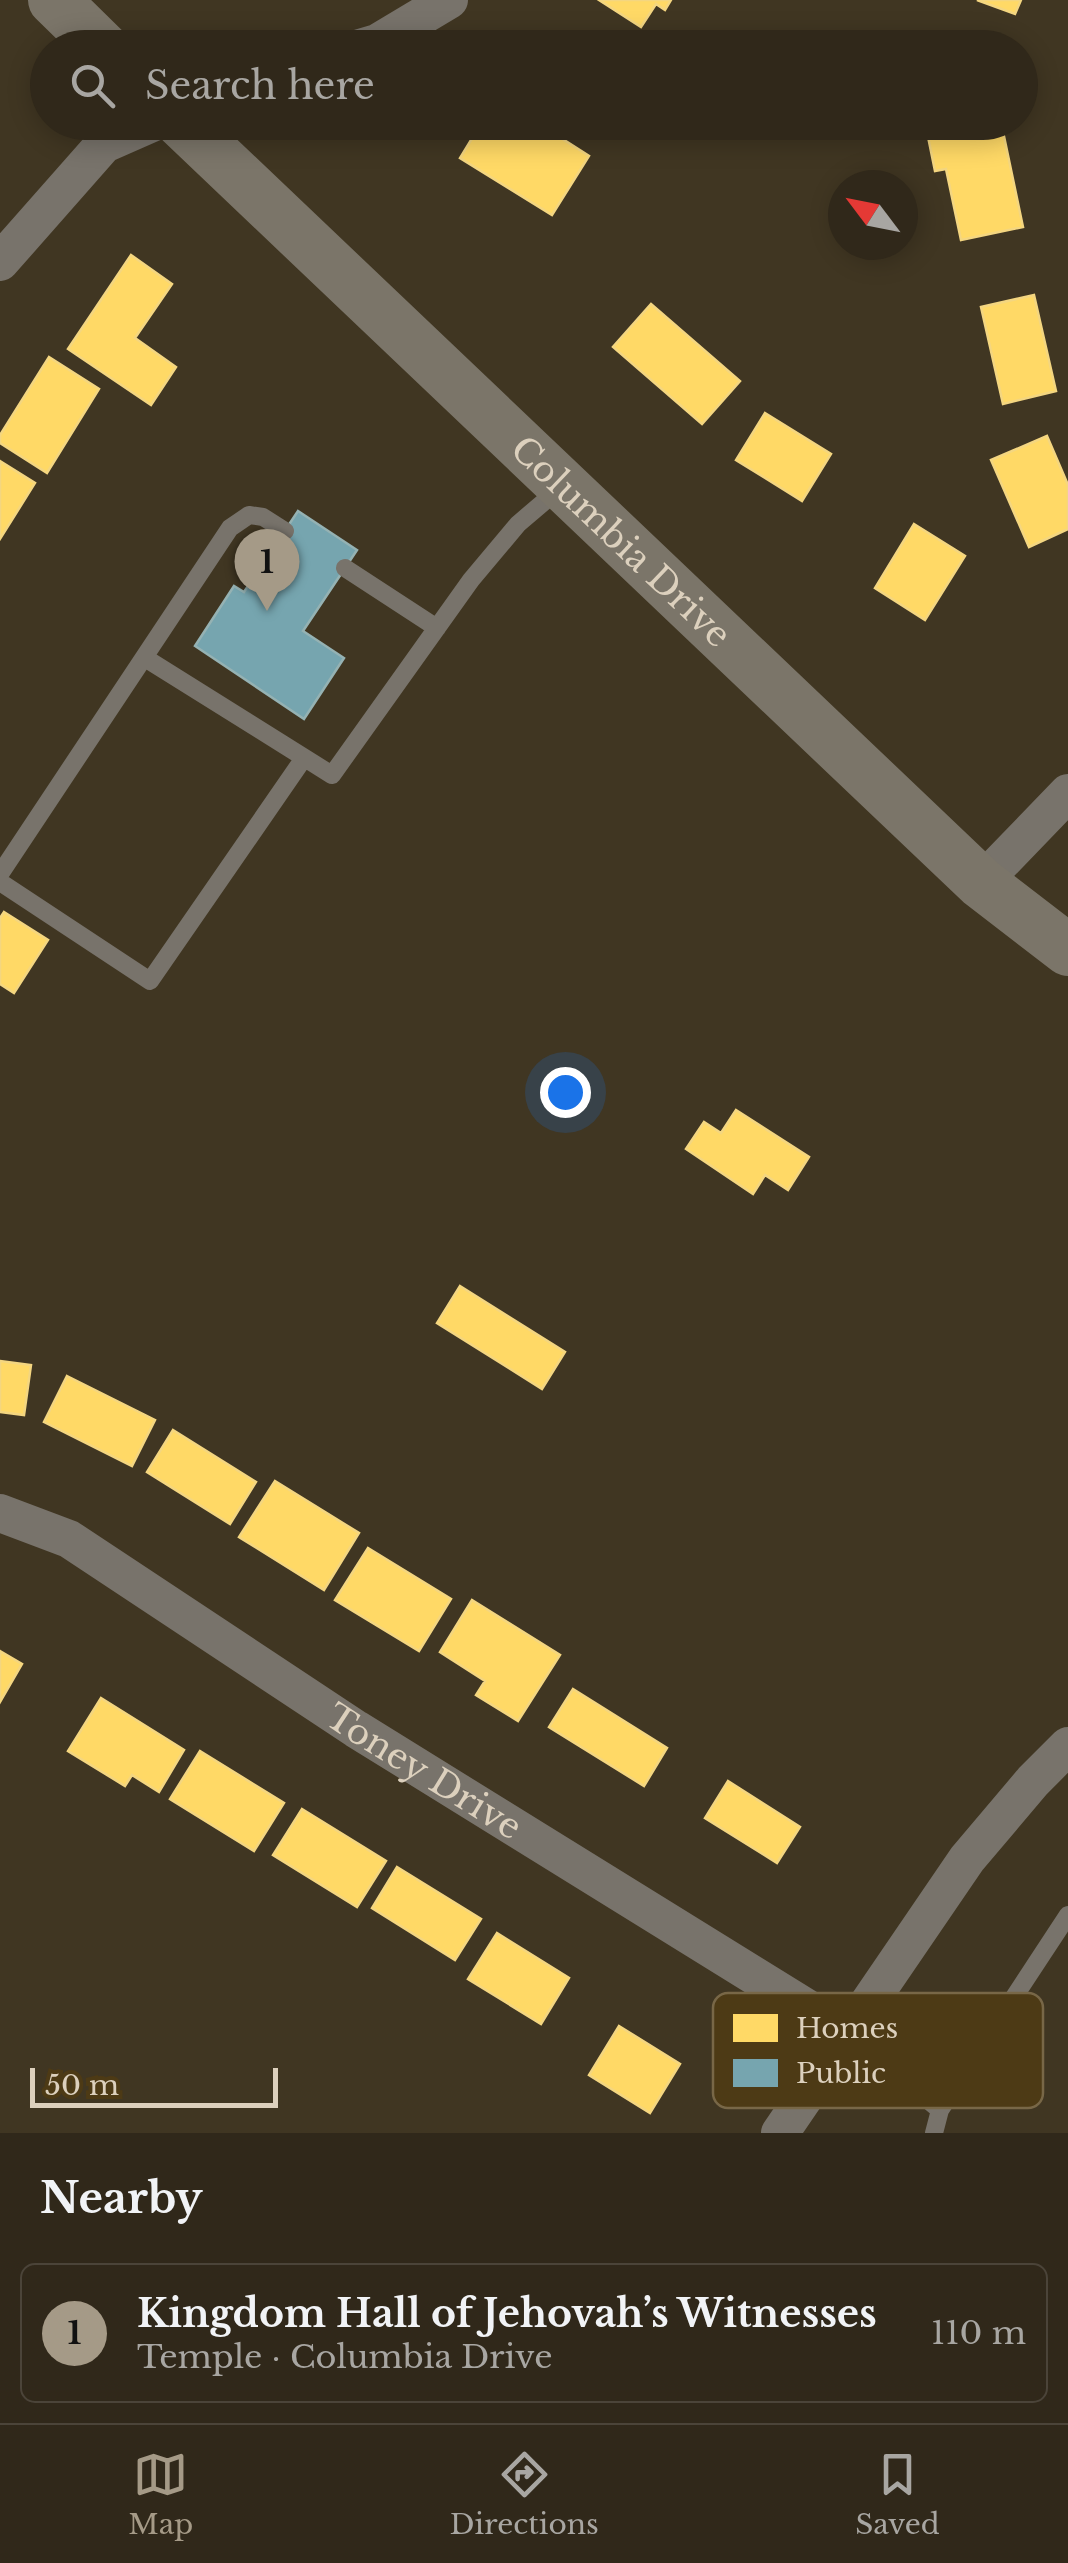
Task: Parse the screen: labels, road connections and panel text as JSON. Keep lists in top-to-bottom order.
{
  "streets": {
    "main road": ["Columbia Drive"],
    "street": ["Toney Drive"]
  },
  "legend": ["Homes", "Public"],
  "scale_bar": "50 m",
  "north": "top left",
  "page": {
    "search": "Search here",
    "pins": "1",
    "scale": "50 m",
    "heading": "Nearby",
    "list": [
      {
        "mark": "1",
        "name": "Kingdom Hall of Jehovah’s Witnesses",
        "note": "Temple · Columbia Drive",
        "value": "110 m"
      }
    ],
    "nav": ["Map", "Directions", "Saved"]
  }
}
